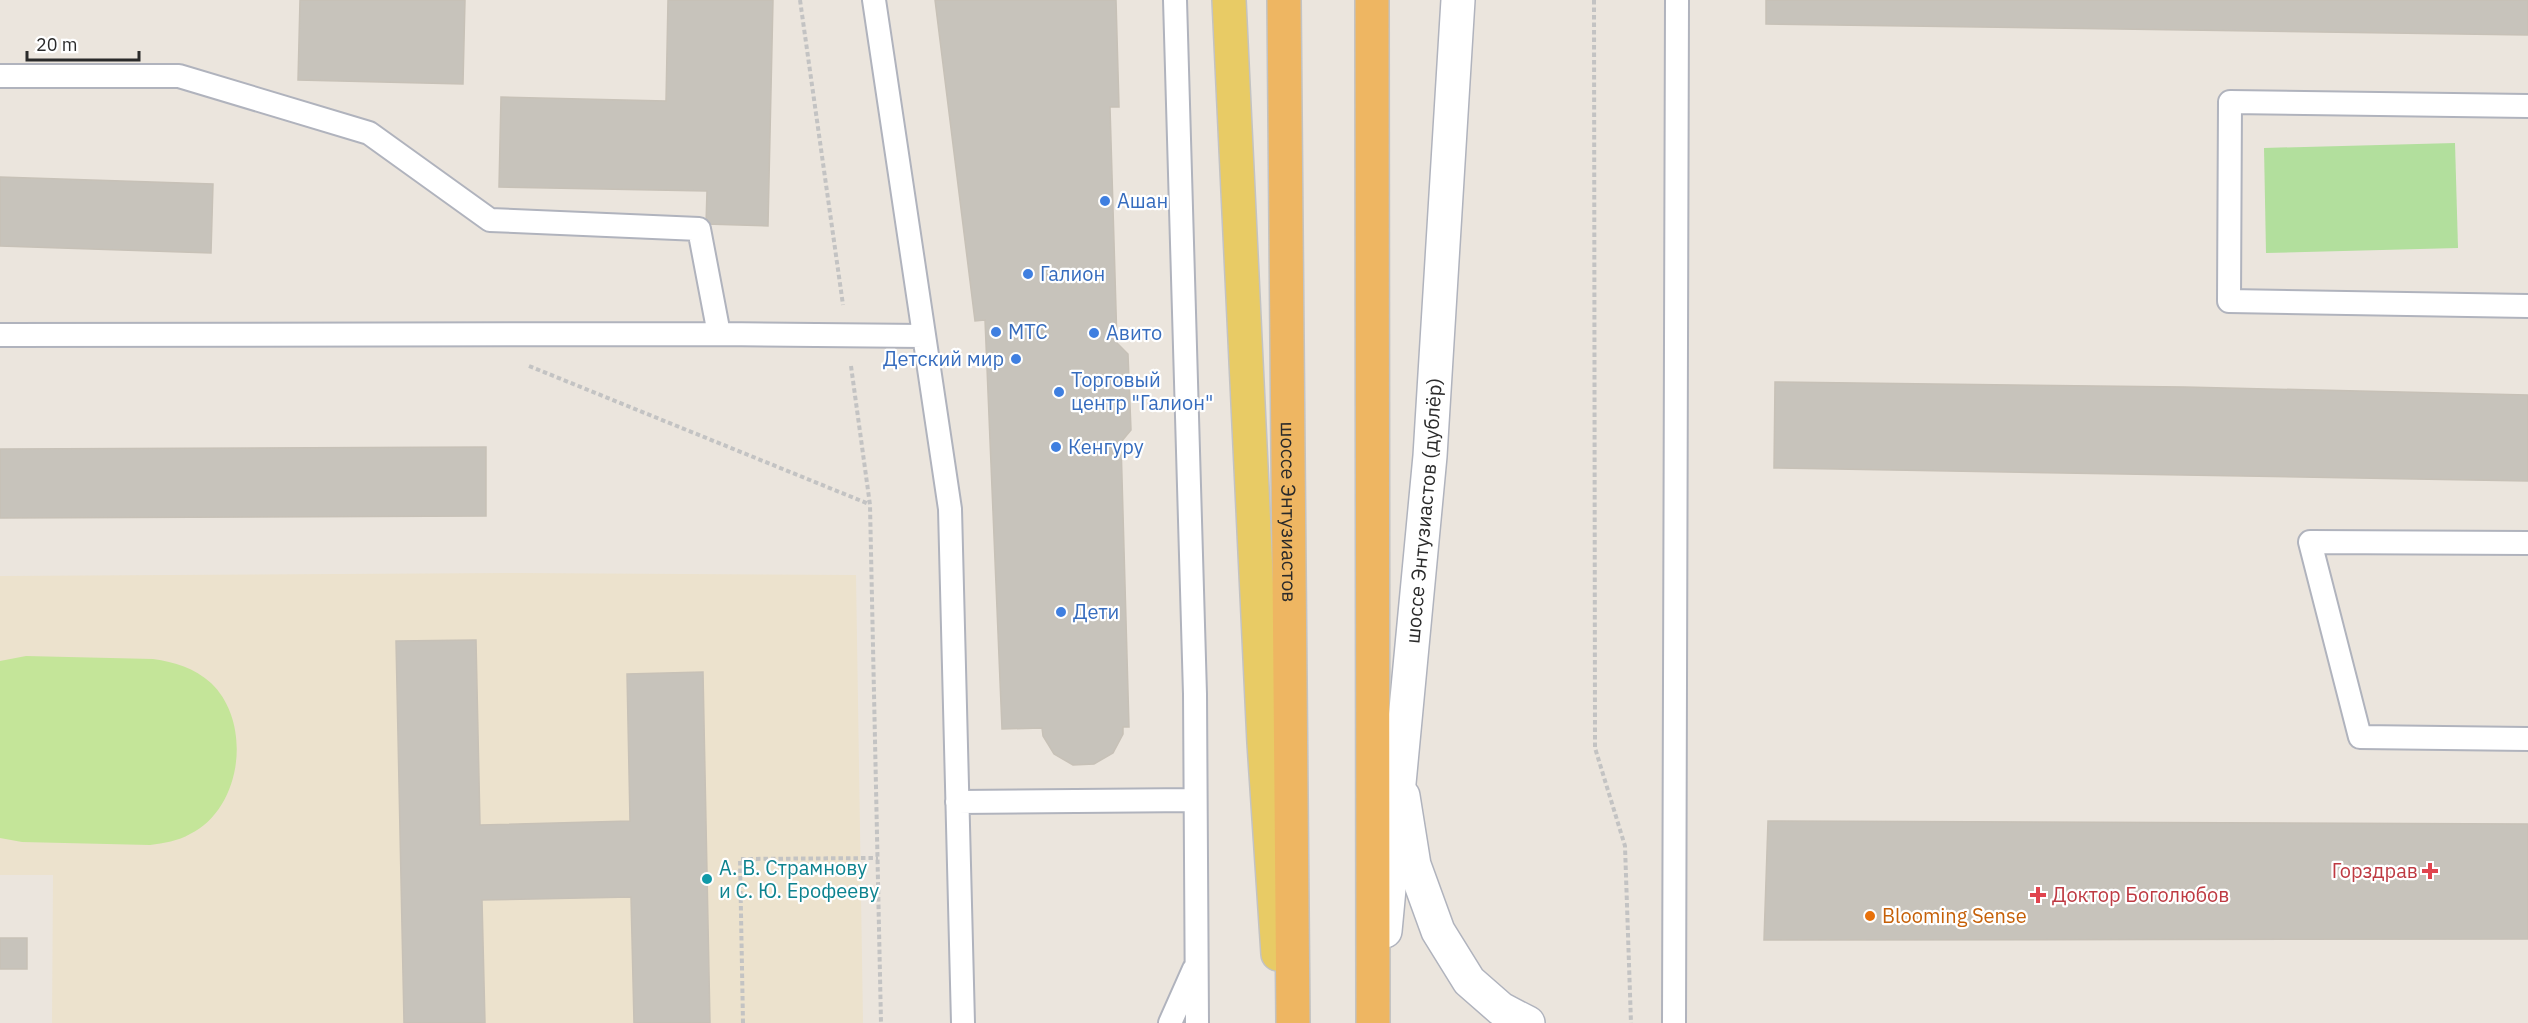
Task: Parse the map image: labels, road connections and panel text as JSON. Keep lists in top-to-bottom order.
{
  "streets": {
    "highway": ["шоссе Энтузиастов"],
    "main road": ["шоссе Энтузиастов (дублёр)"]
  },
  "places": {
    "other": [
      "Ашан",
      "Галион",
      "МТС",
      "Авито",
      "Детский мир",
      "Торговый центр \"Галион\"",
      "Кенгуру",
      "Дети",
      "А. В. Страмнову и С. Ю. Ерофееву",
      "Blooming Sense"
    ],
    "health": ["Горздрав", "Доктор Боголюбов"]
  },
  "scale_bar": "20 m"
}
